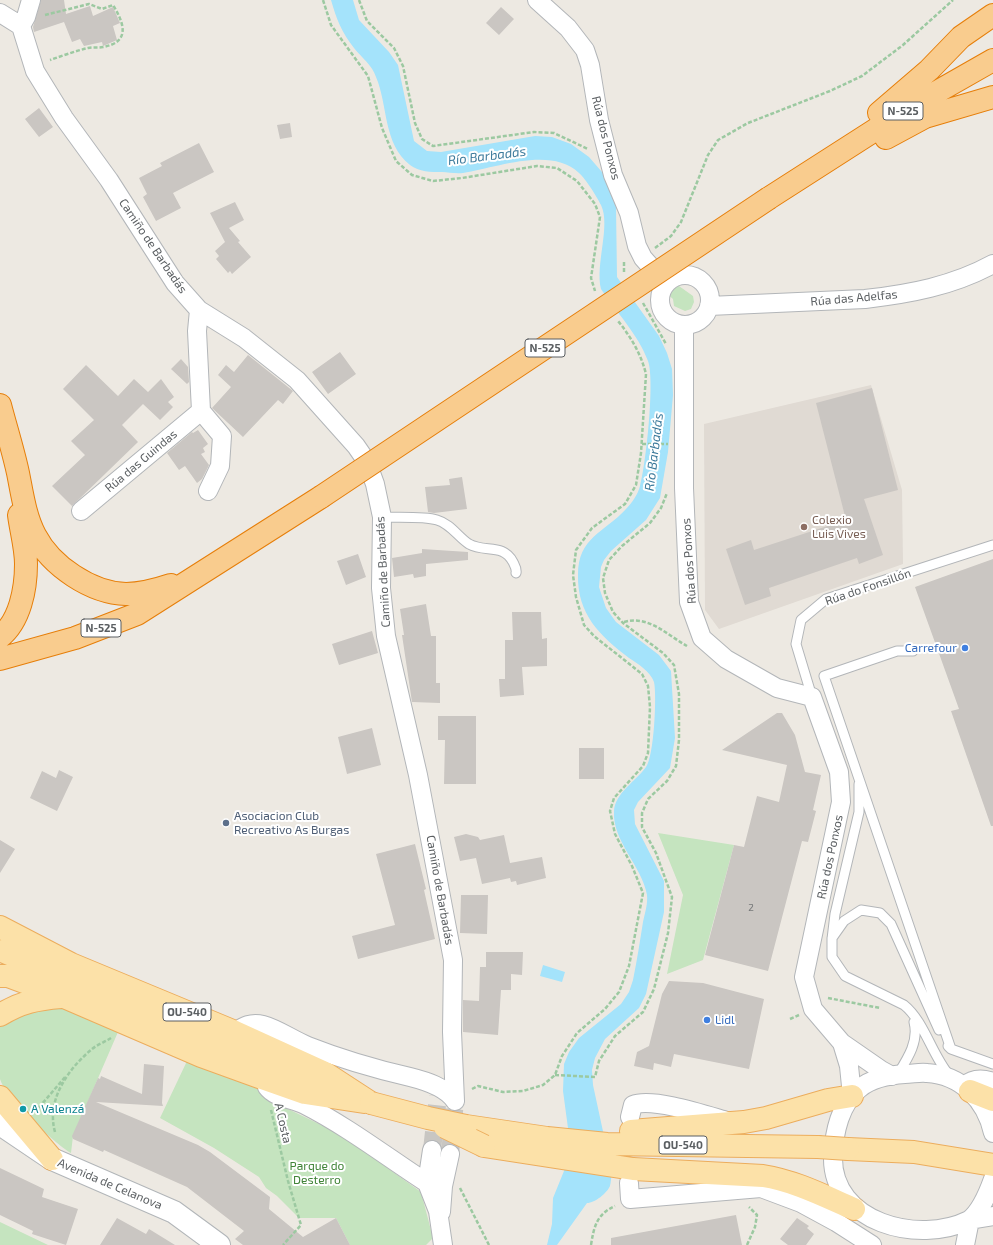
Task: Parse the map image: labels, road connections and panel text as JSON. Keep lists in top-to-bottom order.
{
  "streets": {
    "highway": ["N-525"],
    "main road": ["OU-540"],
    "street": [
      "Rúa dos Ponxos",
      "Camiño de Barbadás",
      "Rúa das Adelfas",
      "Rúa das Guindas",
      "Avenida de Celanova"
    ],
    "lane": ["Rúa do Fonsillón"],
    "path": ["A Costa"]
  },
  "crossings": [
    ["Rúa dos Ponxos", "Rúa das Adelfas"],
    ["Rúa dos Ponxos", "Rúa do Fonsillón"],
    ["OU-540", "A Costa"]
  ],
  "water": ["Río Barbadás"],
  "parks": ["Parque do Desterro"],
  "places": [
    "Colexio Luis Vives",
    "Carrefour",
    "Asociacion Club Recreativo As Burgas",
    "Lidl",
    "A Valenzá"
  ],
  "house_numbers": ["2"]
}
